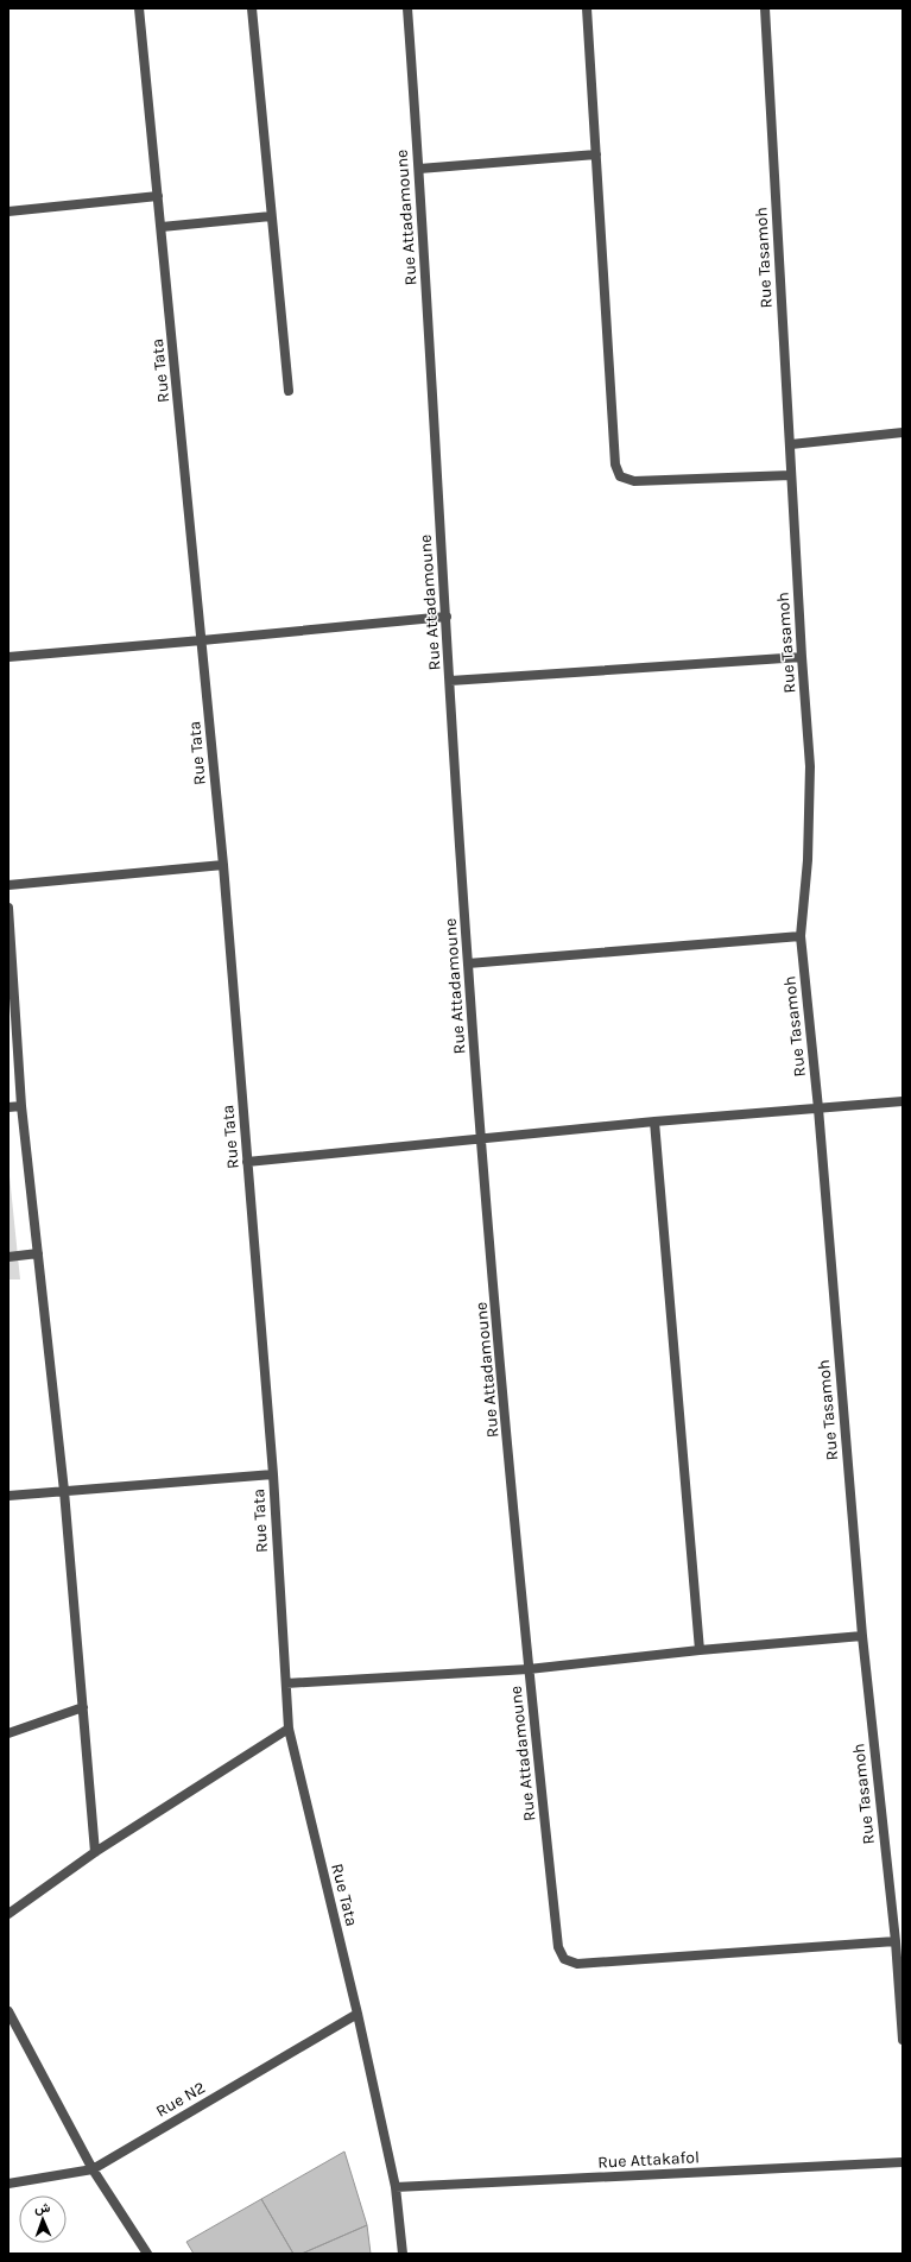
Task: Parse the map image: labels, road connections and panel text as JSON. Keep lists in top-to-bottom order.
{
  "streets": {
    "street": [
      "Rue Attadamoune",
      "Rue Tasamoh",
      "Rue Tata",
      "Rue N2",
      "Rue Attakafol"
    ]
  },
  "crossings": [
    ["Rue Attadamoune", "Rue Tasamoh"],
    ["Rue Tata", "Rue N2"],
    ["Rue Tata", "Rue Attakafol"]
  ],
  "north": "top"
}
